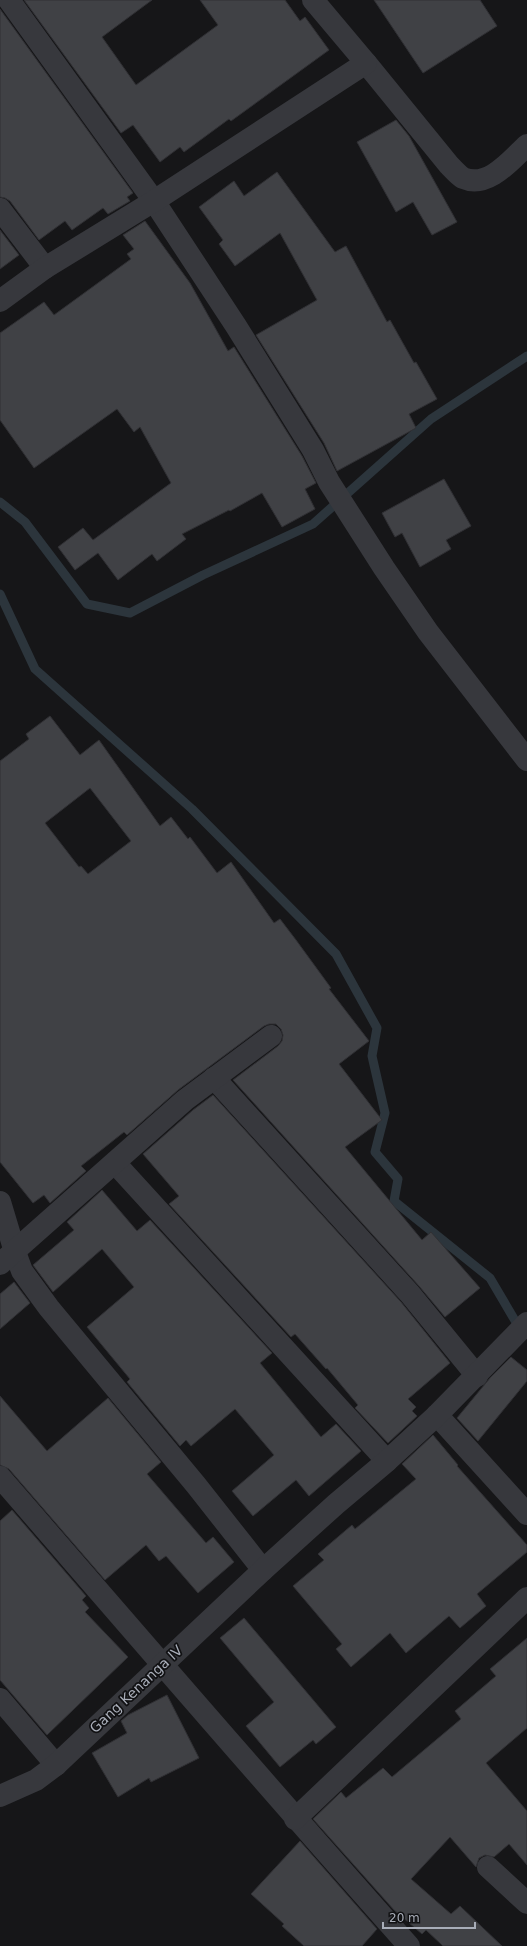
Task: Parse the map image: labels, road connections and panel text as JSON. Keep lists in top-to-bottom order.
{
  "streets": {
    "street": ["Gang Kenanga IV"]
  },
  "scale_bar": "20 m"
}
